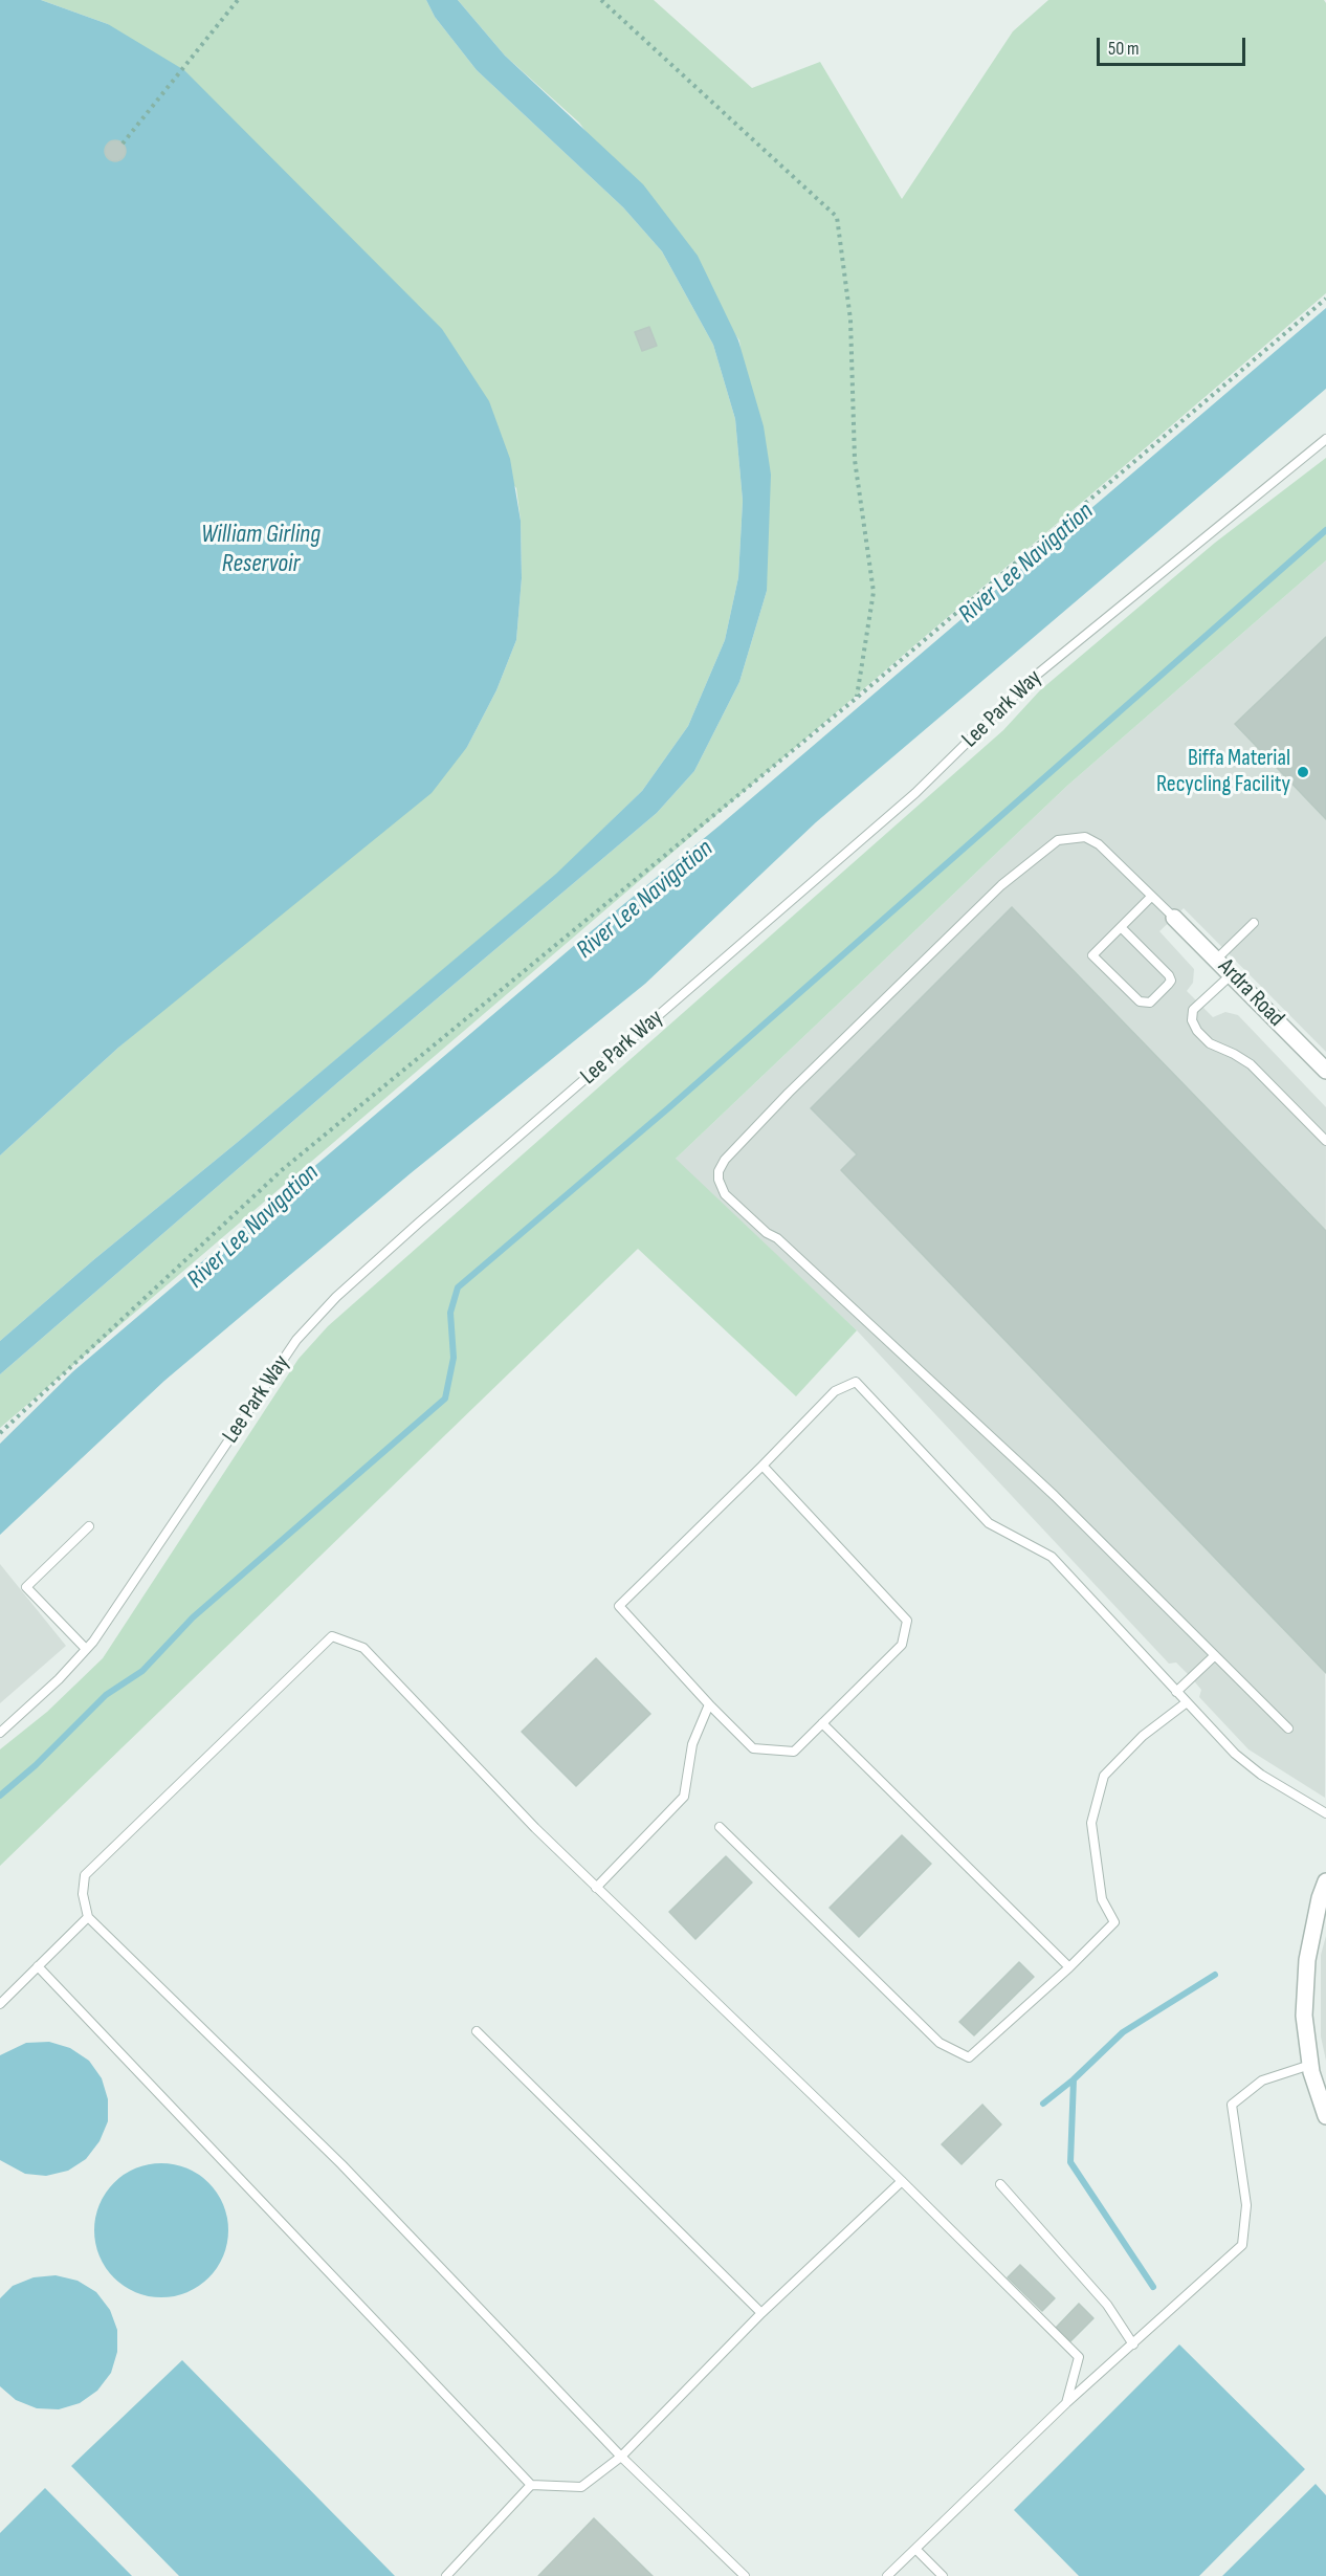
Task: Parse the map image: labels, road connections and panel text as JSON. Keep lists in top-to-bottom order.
{
  "streets": {
    "street": ["Ardra Road"],
    "lane": ["Lee Park Way"]
  },
  "water": ["William Girling Reservoir", "River Lee Navigation"],
  "places": ["Biffa Material Recycling Facility"],
  "scale_bar": "50 m"
}
